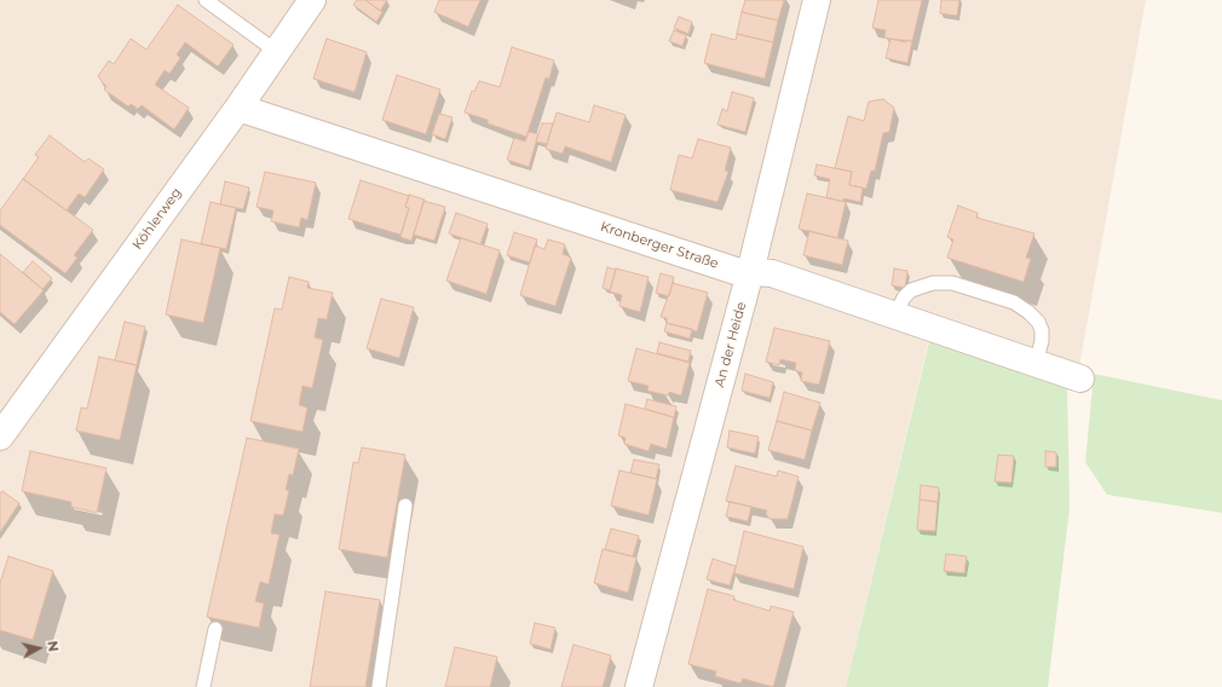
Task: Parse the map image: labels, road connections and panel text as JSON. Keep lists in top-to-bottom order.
{
  "streets": {
    "street": ["Köhlerweg", "Kronberger Straße", "An der Heide"]
  },
  "crossings": [
    ["Köhlerweg", "Kronberger Straße"],
    ["Kronberger Straße", "An der Heide"]
  ],
  "north": "right"
}
